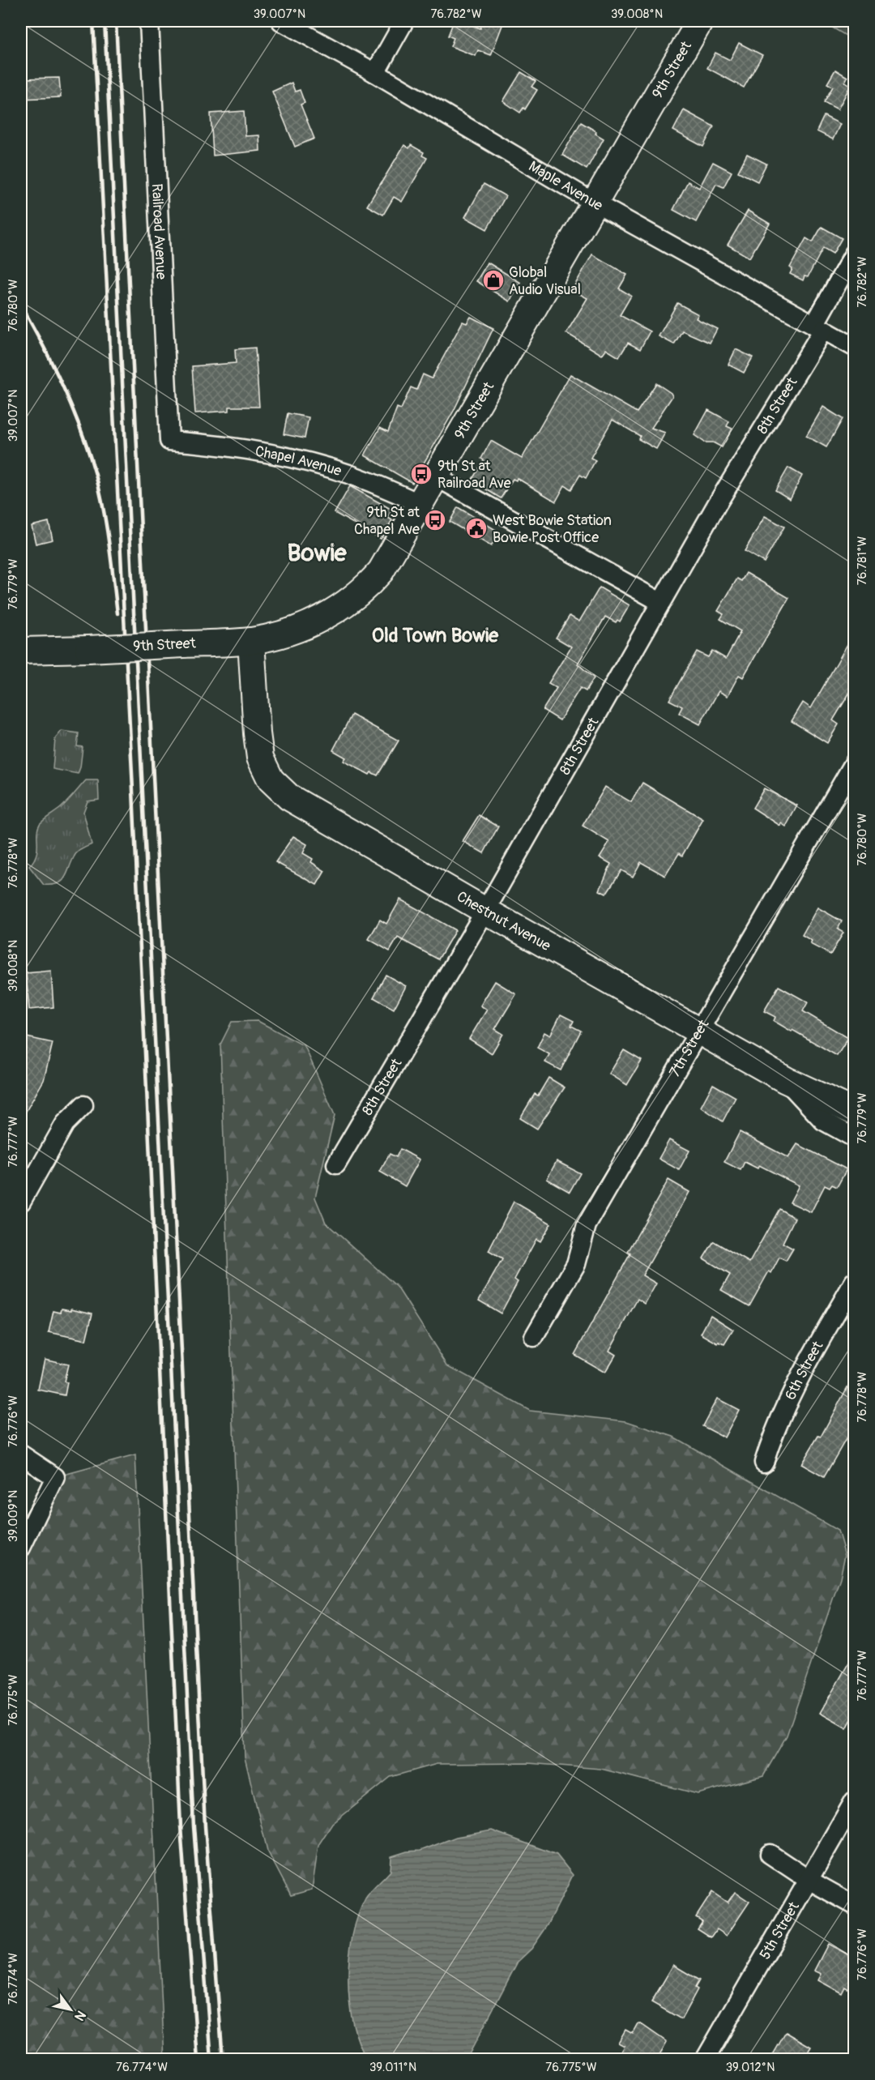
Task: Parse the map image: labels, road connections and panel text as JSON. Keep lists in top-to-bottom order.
{
  "streets": {
    "main road": ["9th Street", "Chestnut Avenue"],
    "street": [
      "Maple Avenue",
      "Railroad Avenue",
      "8th Street",
      "Chapel Avenue",
      "7th Street",
      "6th Street",
      "5th Street"
    ]
  },
  "crossings": [
    ["9th Street", "Maple Avenue"],
    ["9th Street", "Chapel Avenue"],
    ["9th Street", "Chestnut Avenue"],
    ["Maple Avenue", "8th Street"],
    ["Railroad Avenue", "Chapel Avenue"],
    ["8th Street", "Chestnut Avenue"],
    ["Chestnut Avenue", "7th Street"]
  ],
  "districts": ["Bowie", "Old Town Bowie"],
  "places": {
    "shop": ["Global Audio Visual"],
    "bus stop": ["9th St at Railroad Ave", "9th St at Chapel Ave"],
    "public building": ["West Bowie Station Bowie Post Office"]
  },
  "north": "bottom right",
  "coordinates": [
    "39.007°N",
    "76.782°W",
    "39.008°N",
    "76.780°W",
    "76.781°W",
    "76.779°W",
    "76.778°W",
    "76.777°W",
    "76.776°W",
    "39.009°N",
    "76.775°W",
    "76.774°W",
    "39.011°N",
    "39.012°N"
  ]
}
